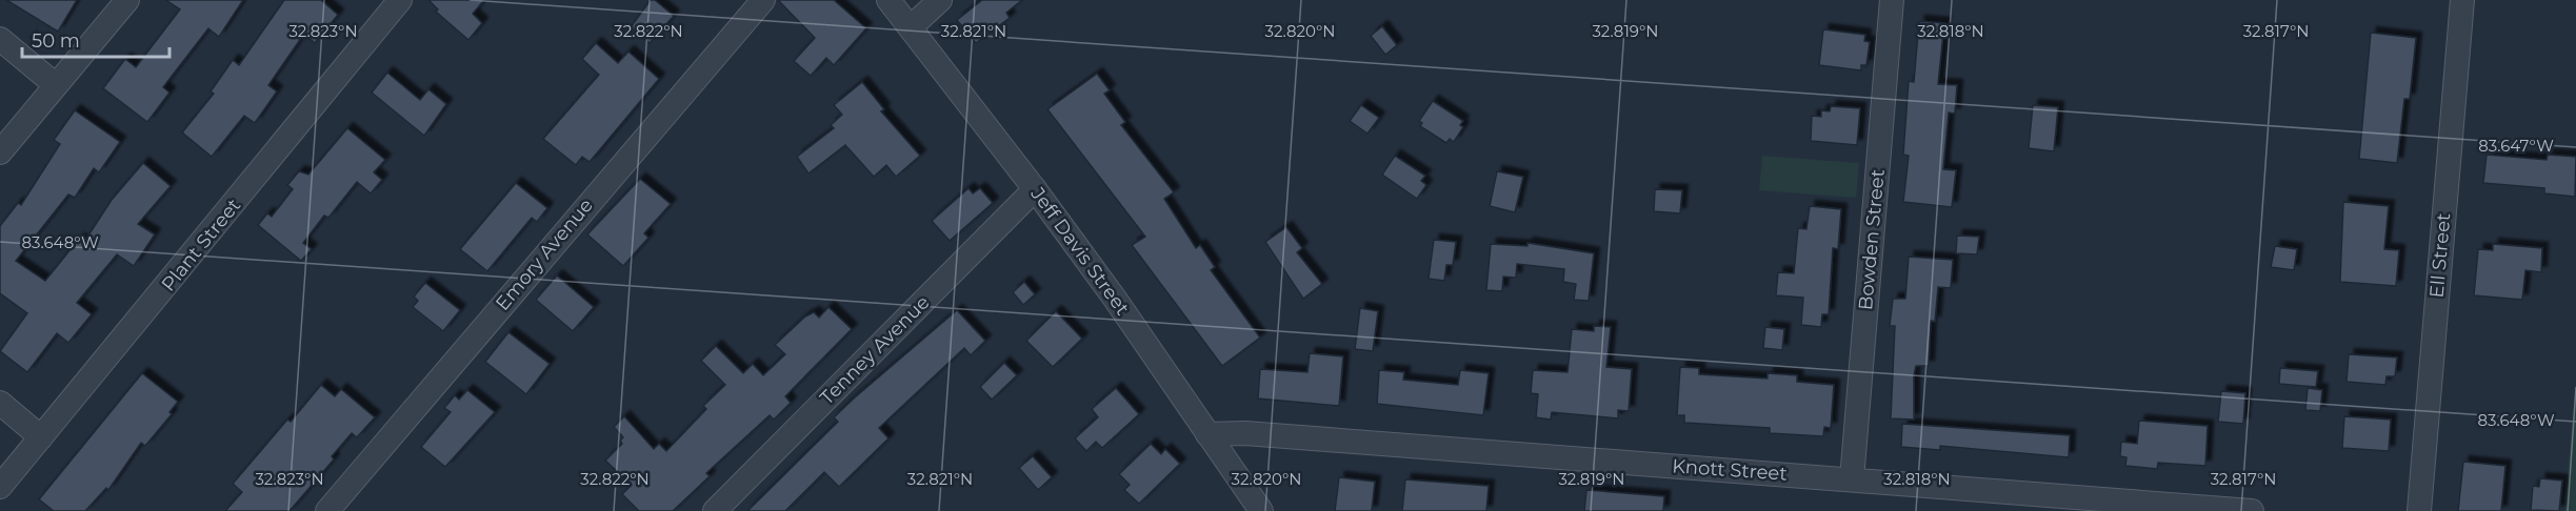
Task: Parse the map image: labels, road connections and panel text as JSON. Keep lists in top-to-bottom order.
{
  "streets": {
    "street": [
      "Bowden Street",
      "Plant Street",
      "Jeff Davis Street",
      "Emory Avenue",
      "Ell Street",
      "Tenney Avenue",
      "Knott Street"
    ]
  },
  "crossings": [
    ["Bowden Street", "Knott Street"],
    ["Jeff Davis Street", "Tenney Avenue"],
    ["Jeff Davis Street", "Knott Street"]
  ],
  "scale_bar": "50 m",
  "coordinates": [
    "32.823°N",
    "32.822°N",
    "32.821°N",
    "32.820°N",
    "32.819°N",
    "32.818°N",
    "32.817°N",
    "83.647°W",
    "83.648°W"
  ]
}
